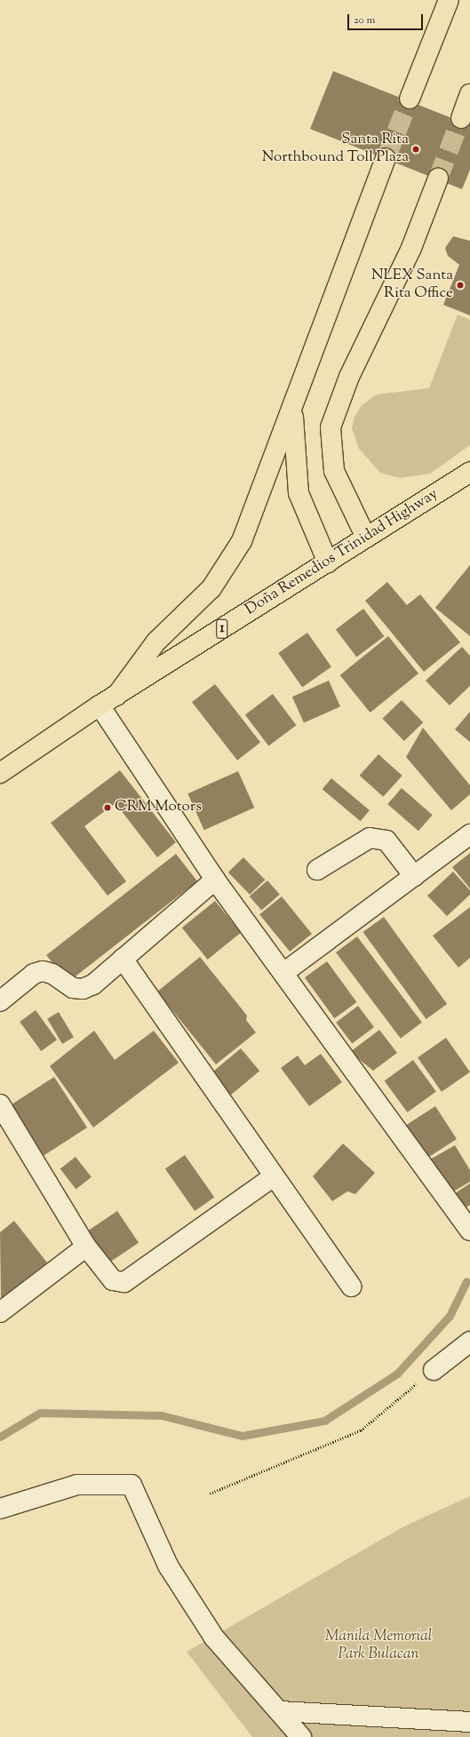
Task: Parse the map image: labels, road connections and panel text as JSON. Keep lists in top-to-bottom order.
{
  "streets": {
    "highway": ["Doña Remedios Trinidad Highway", "1"]
  },
  "parks": ["Manila Memorial Park Bulacan"],
  "places": ["Santa Rita Northbound Toll Plaza", "NLEX Santa Rita Office", "CRM Motors"],
  "scale_bar": "20 m"
}
